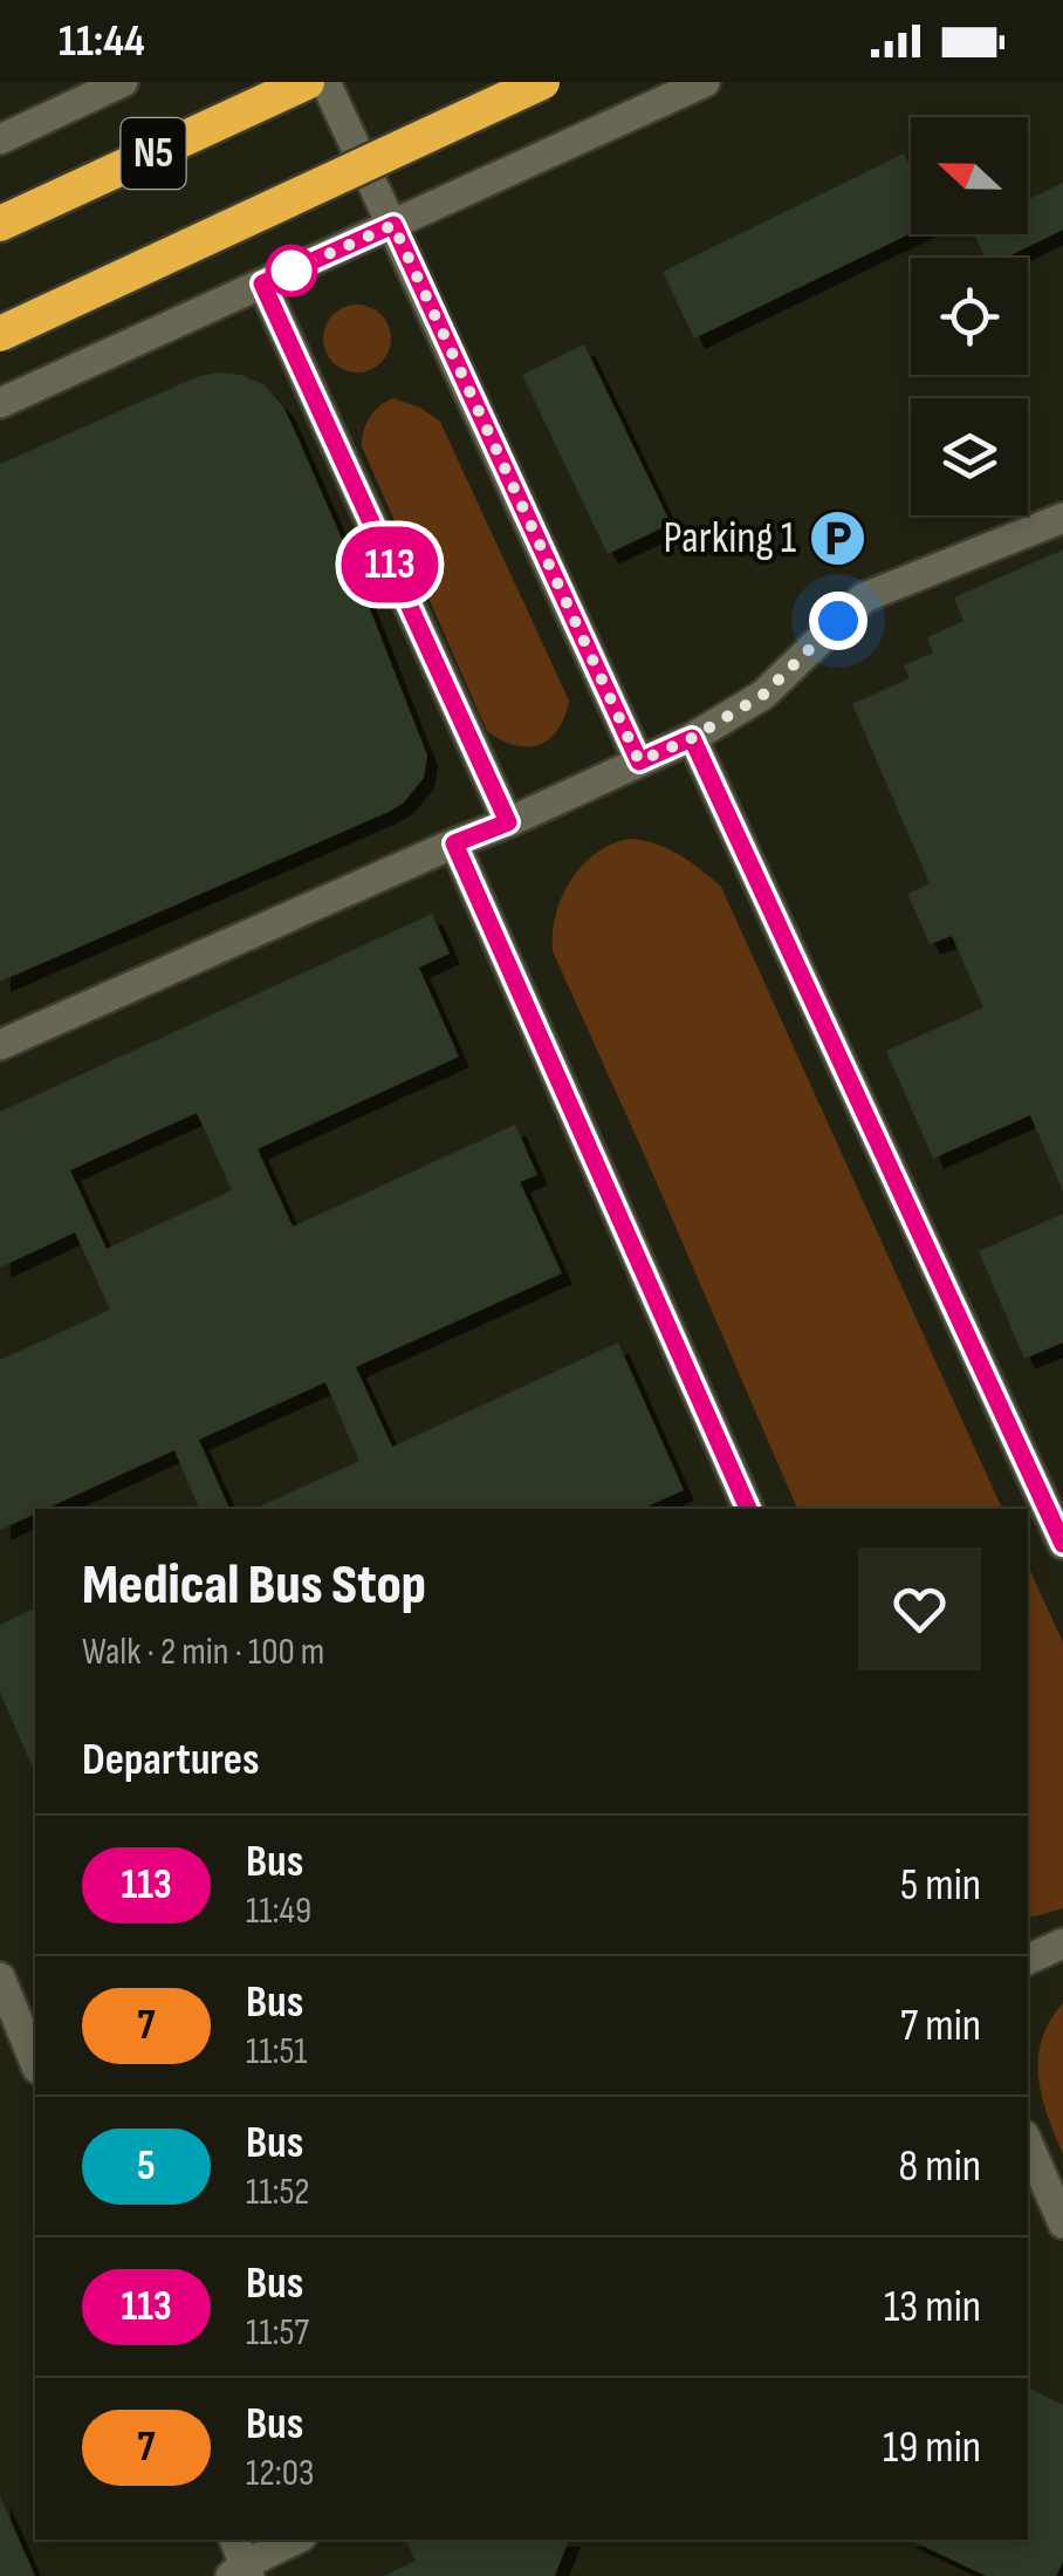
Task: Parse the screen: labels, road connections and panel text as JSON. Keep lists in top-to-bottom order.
{
  "streets": {
    "highway": ["N5"]
  },
  "places": {
    "parking": ["Parking 1"]
  },
  "lines": ["bus line 113"],
  "north": "left",
  "page": {
    "status": "11:44",
    "on_map": "113",
    "heading": [
      ["Medical Bus Stop", "Walk · 2 min · 100 m"],
      "Departures"
    ],
    "list": [
      {
        "mark": "113",
        "name": "Bus",
        "note": "11:49",
        "value": "5 min"
      },
      {
        "mark": "7",
        "name": "Bus",
        "note": "11:51",
        "value": "7 min"
      },
      {
        "mark": "5",
        "name": "Bus",
        "note": "11:52",
        "value": "8 min"
      },
      {
        "mark": "113",
        "name": "Bus",
        "note": "11:57",
        "value": "13 min"
      },
      {
        "mark": "7",
        "name": "Bus",
        "note": "12:03",
        "value": "19 min"
      }
    ]
  }
}
